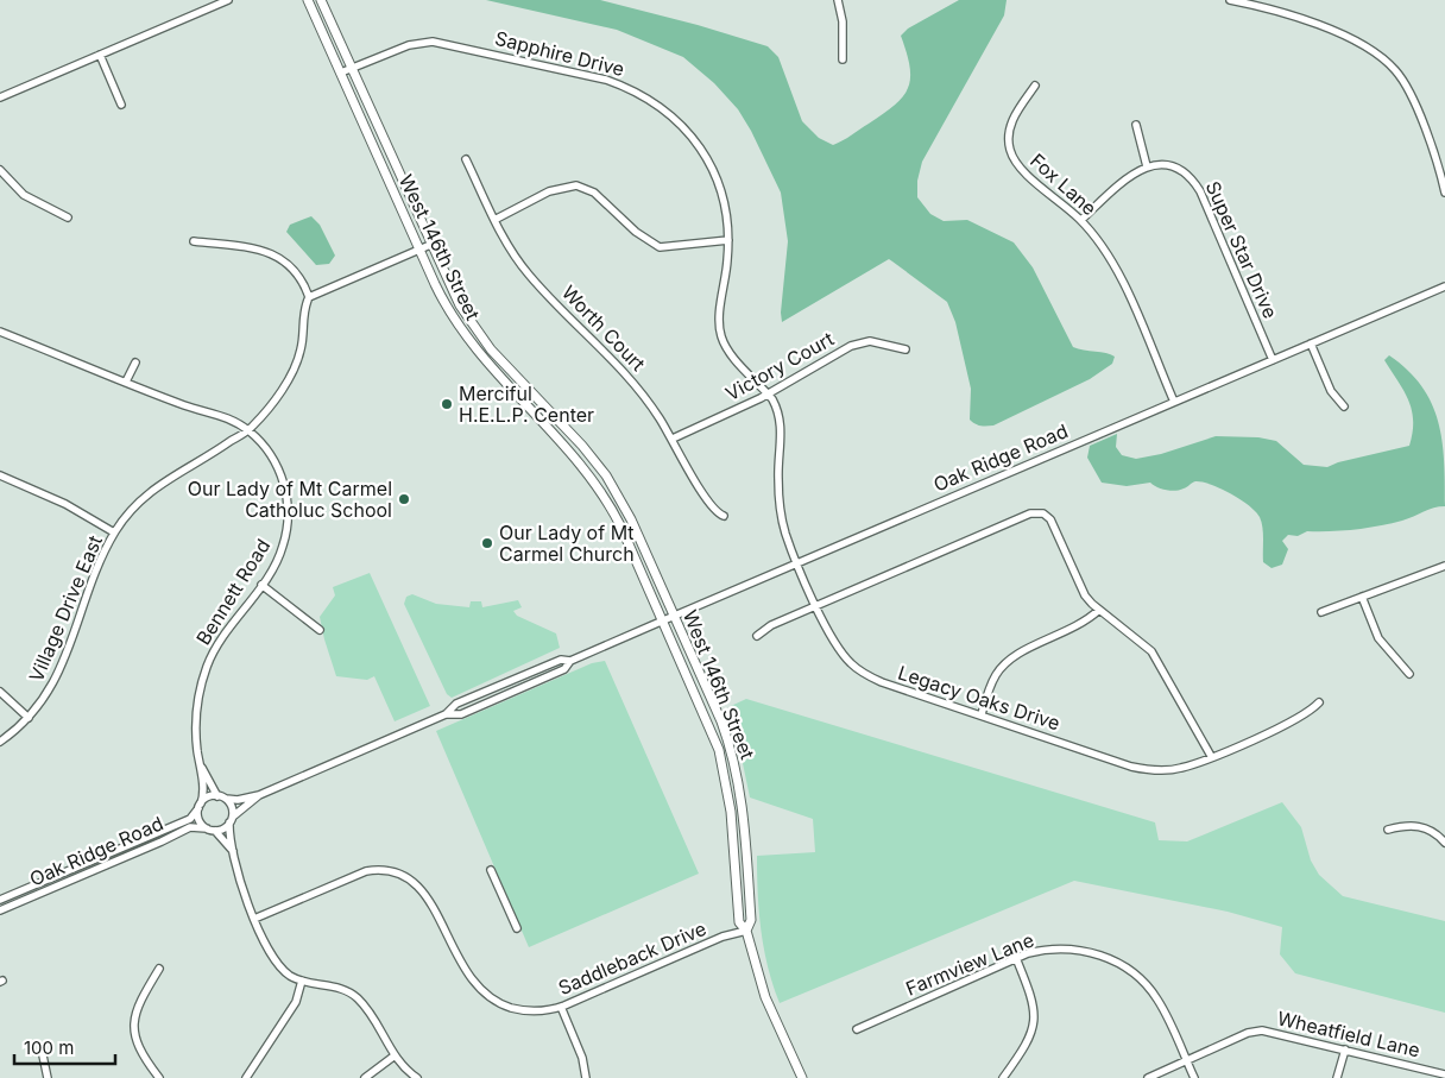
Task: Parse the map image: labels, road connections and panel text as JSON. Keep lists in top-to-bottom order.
{
  "streets": {
    "main road": ["West 146th Street"],
    "street": [
      "Sapphire Drive",
      "Fox Lane",
      "Super Star Drive",
      "Worth Court",
      "Victory Court",
      "Oak Ridge Road",
      "Bennett Road",
      "Village Drive East",
      "Legacy Oaks Drive",
      "Saddleback Drive",
      "Farmview Lane",
      "Wheatfield Lane"
    ]
  },
  "crossings": [
    ["Sapphire Drive", "West 146th Street"],
    ["Sapphire Drive", "Victory Court"],
    ["Sapphire Drive", "Oak Ridge Road"],
    ["Sapphire Drive", "Legacy Oaks Drive"],
    ["Fox Lane", "Oak Ridge Road"],
    ["West 146th Street", "Oak Ridge Road"],
    ["West 146th Street", "Saddleback Drive"],
    ["Super Star Drive", "Oak Ridge Road"],
    ["Worth Court", "Victory Court"],
    ["Oak Ridge Road", "Bennett Road"],
    ["Oak Ridge Road", "Legacy Oaks Drive"],
    ["Bennett Road", "Village Drive East"],
    ["Farmview Lane", "Wheatfield Lane"]
  ],
  "places": ["Merciful H.E.L.P. Center", "Our Lady of Mt Carmel Catholuc School", "Our Lady of Mt Carmel Church"],
  "scale_bar": "100 m"
}
